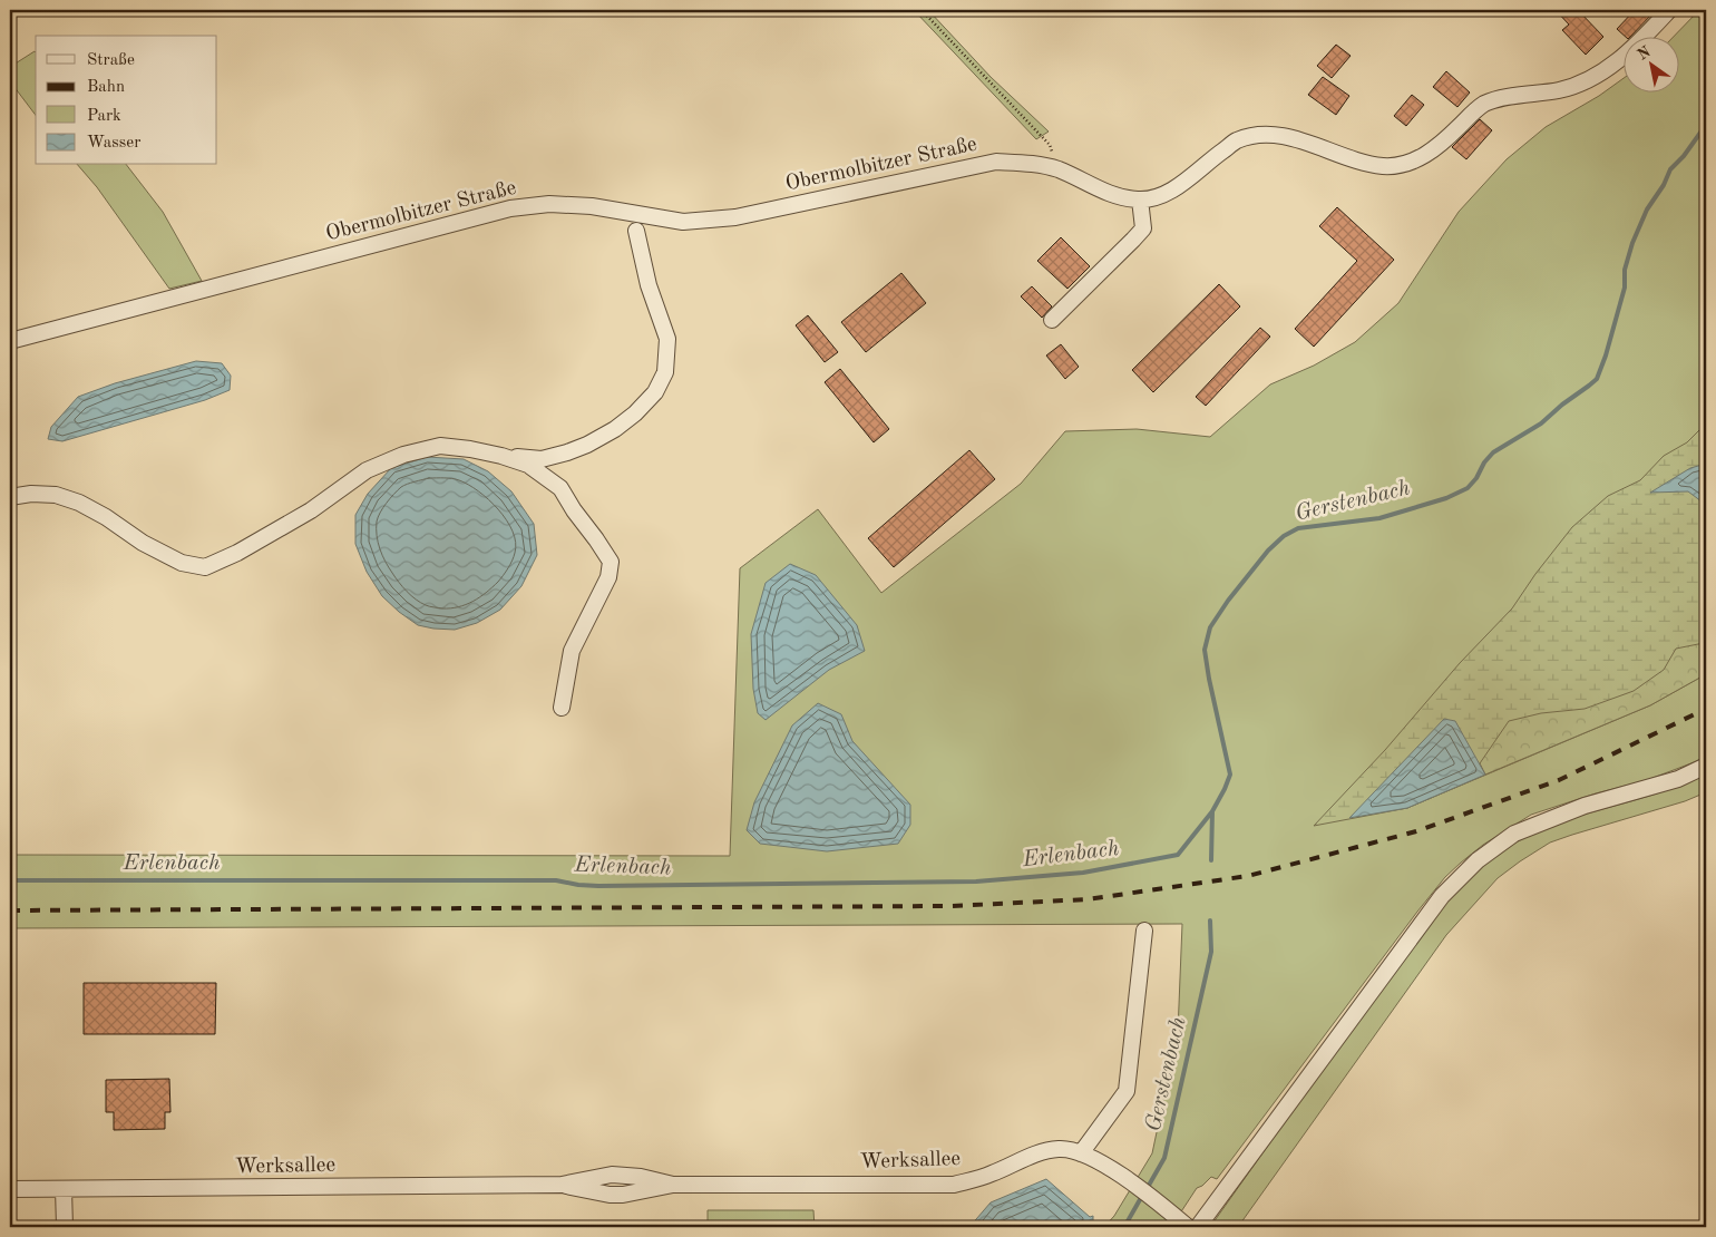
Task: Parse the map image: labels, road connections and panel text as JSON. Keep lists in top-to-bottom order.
{
  "streets": {
    "street": ["Obermolbitzer Straße", "Werksallee"]
  },
  "water": ["Gerstenbach", "Erlenbach"],
  "legend": [
    "Straße",
    "Bahn",
    "Park",
    "Wasser"
  ],
  "north": "top left"
}
